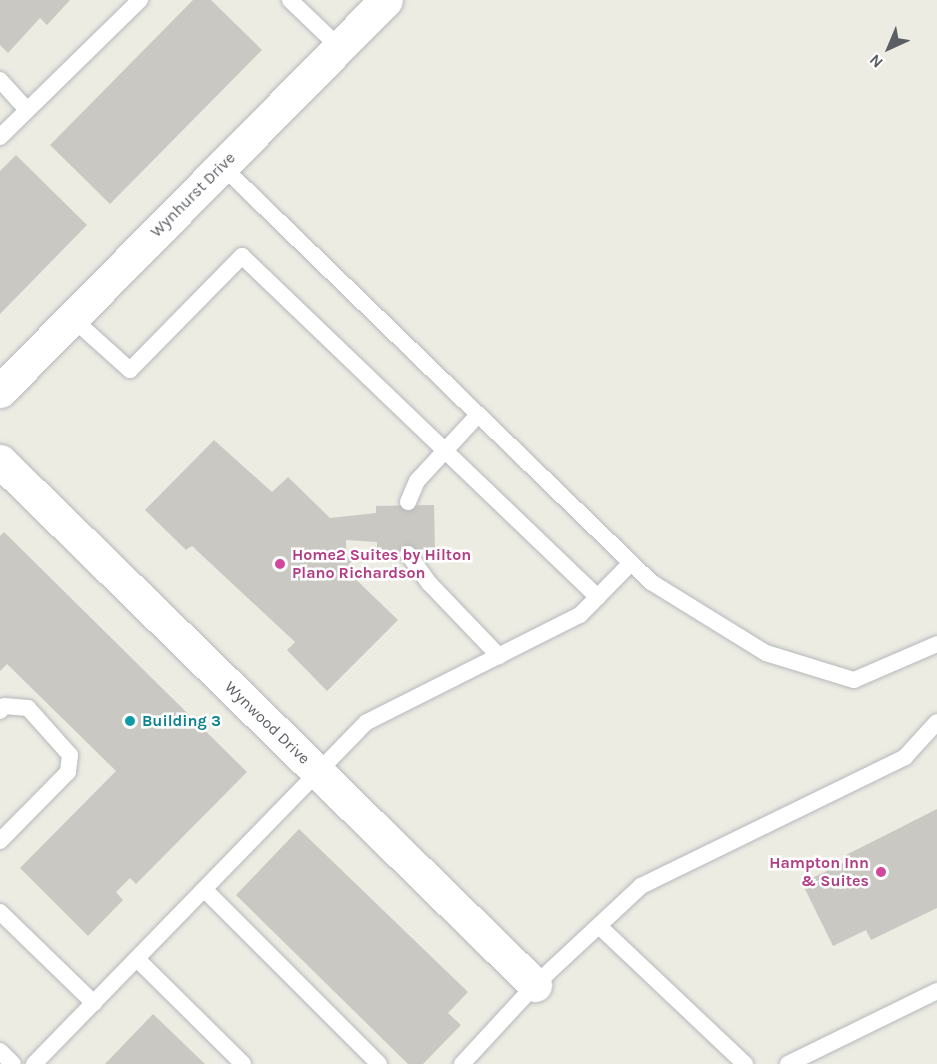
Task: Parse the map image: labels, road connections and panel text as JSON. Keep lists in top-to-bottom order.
{
  "streets": {
    "street": ["Wynhurst Drive", "Wynwood Drive"]
  },
  "places": ["Home2 Suites by Hilton Plano Richardson", "Building 3", "Hampton Inn & Suites"],
  "north": "bottom left"
}
